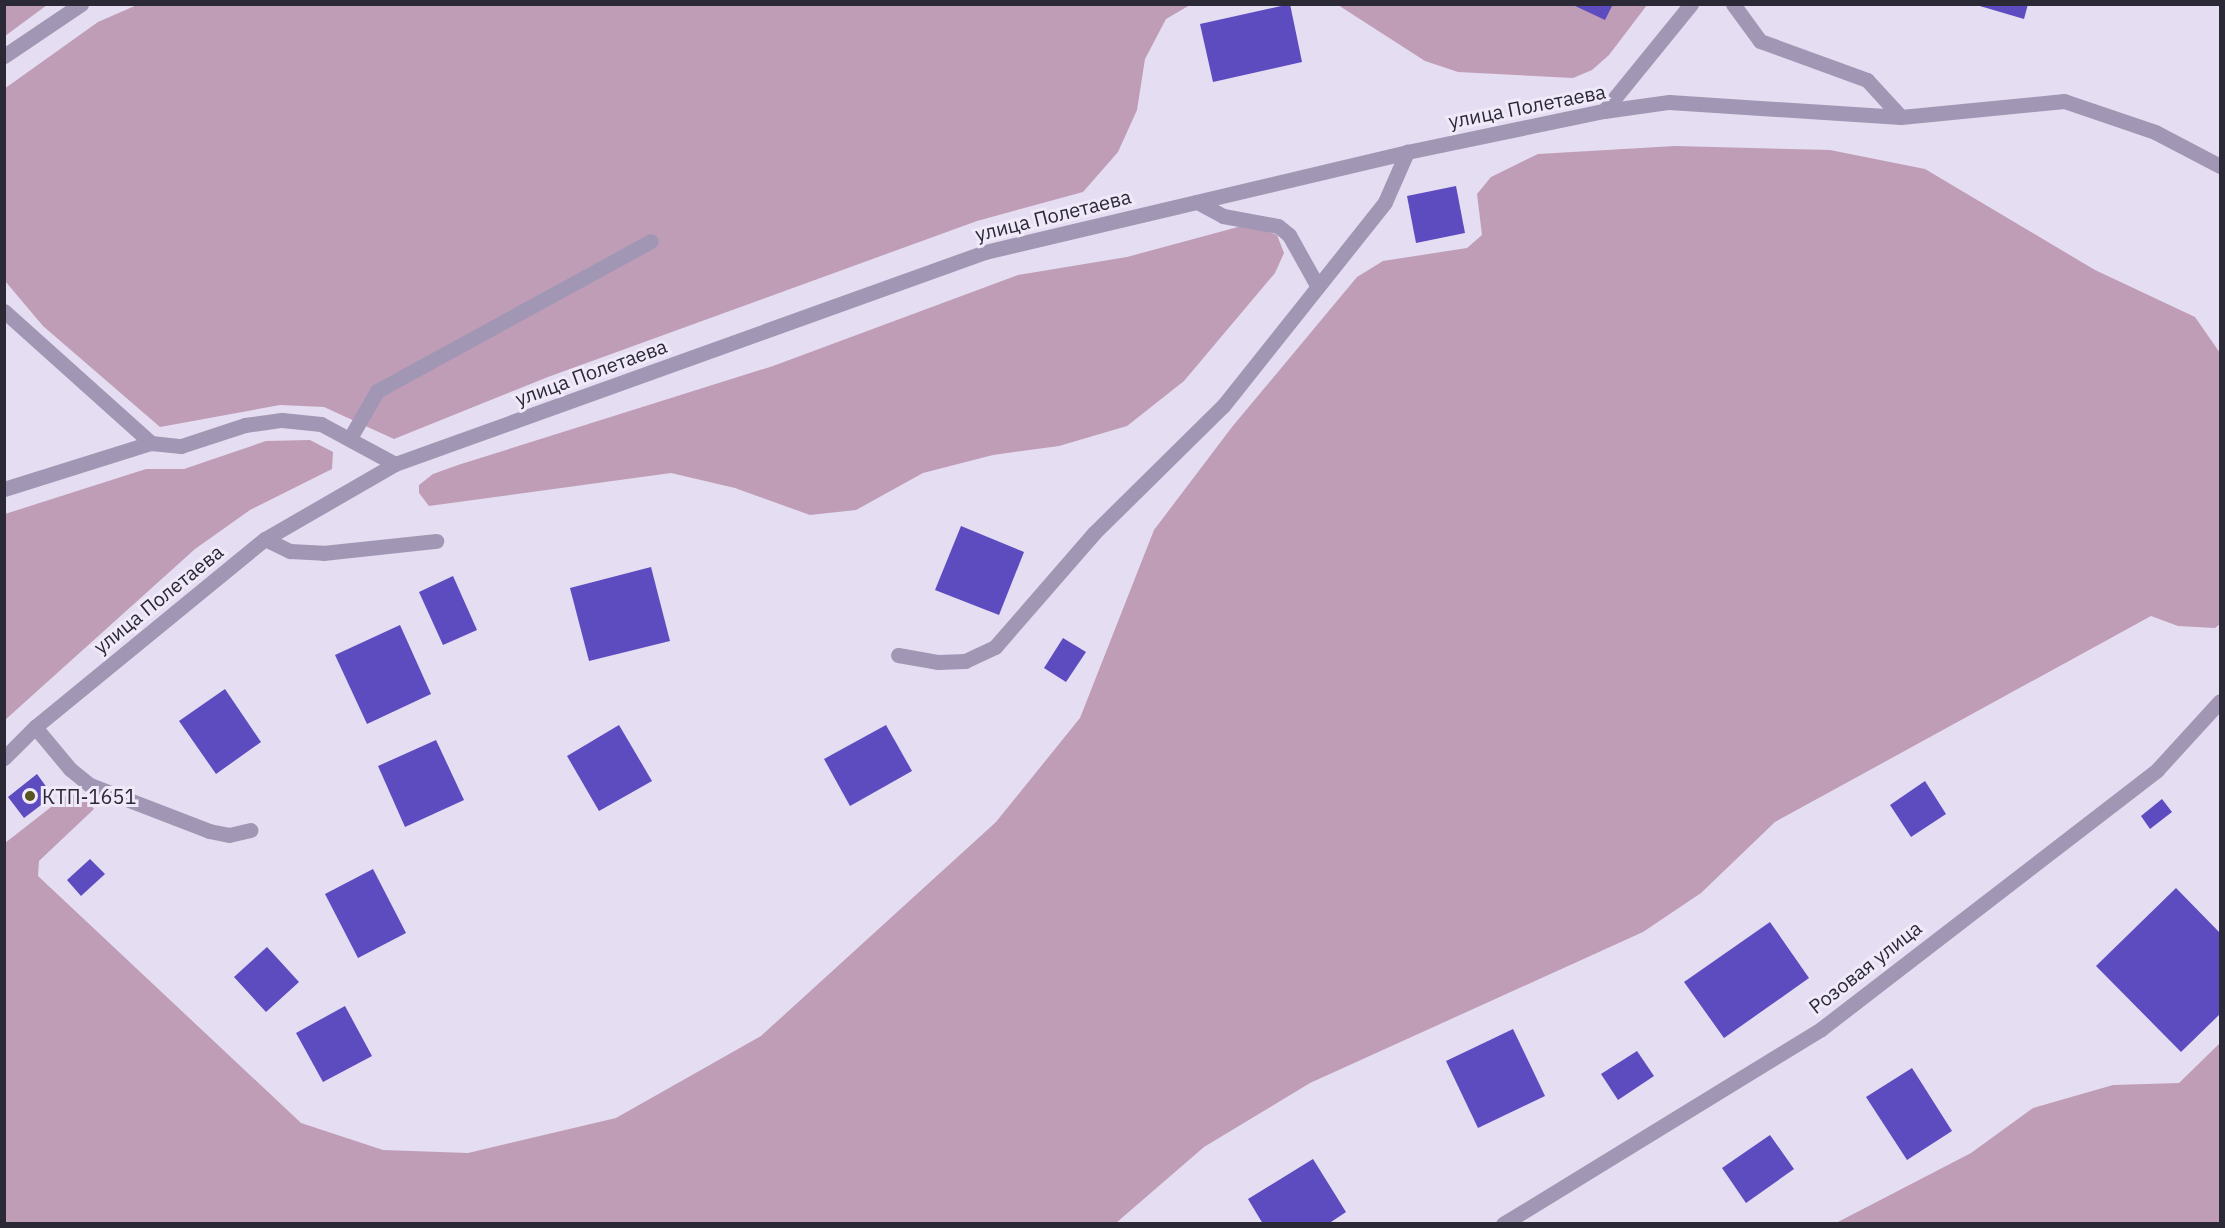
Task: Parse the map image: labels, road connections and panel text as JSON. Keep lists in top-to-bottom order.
{
  "streets": {
    "street": ["улица Полетаева", "Розовая улица"]
  },
  "places": ["КТП-1651"]
}
